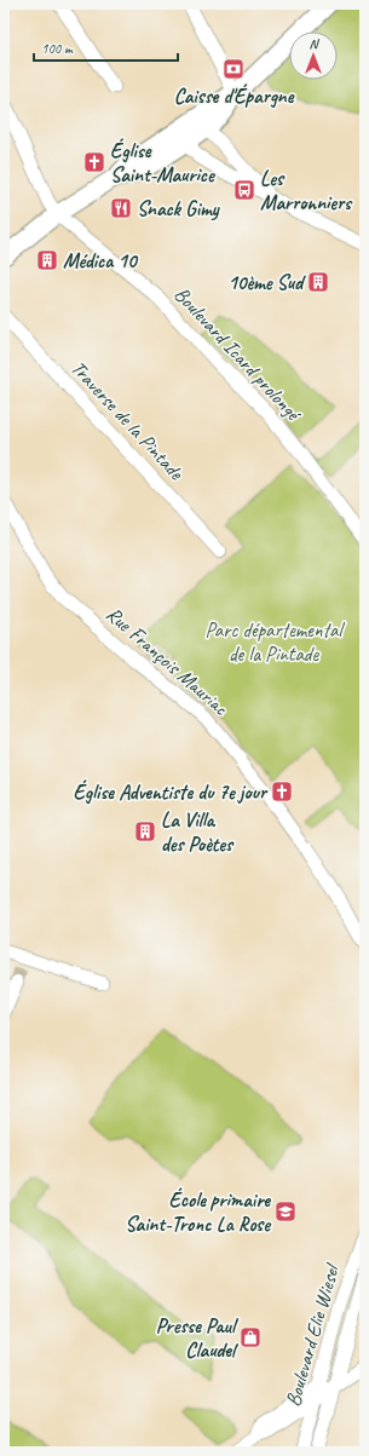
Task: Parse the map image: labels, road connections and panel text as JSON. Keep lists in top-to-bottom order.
{
  "streets": {
    "street": [
      "Boulevard Icard prolongé",
      "Traverse de la Pintade",
      "Rue François Mauriac",
      "Boulevard Elie Wiesel"
    ]
  },
  "parks": ["Parc départemental de la Pintade"],
  "places": {
    "bank": ["Caisse d'Épargne"],
    "church": ["Église Saint-Maurice", "Église Adventiste du 7e jour"],
    "bus stop": ["Les Marronniers"],
    "restaurant": ["Snack Gimy"],
    "building": ["Médica 10", "10ème Sud", "La Villa des Poètes"],
    "school or university": ["École primaire Saint-Tronc La Rose"],
    "shop": ["Presse Paul Claudel"]
  },
  "scale_bar": "100 m",
  "north": "top"
}
